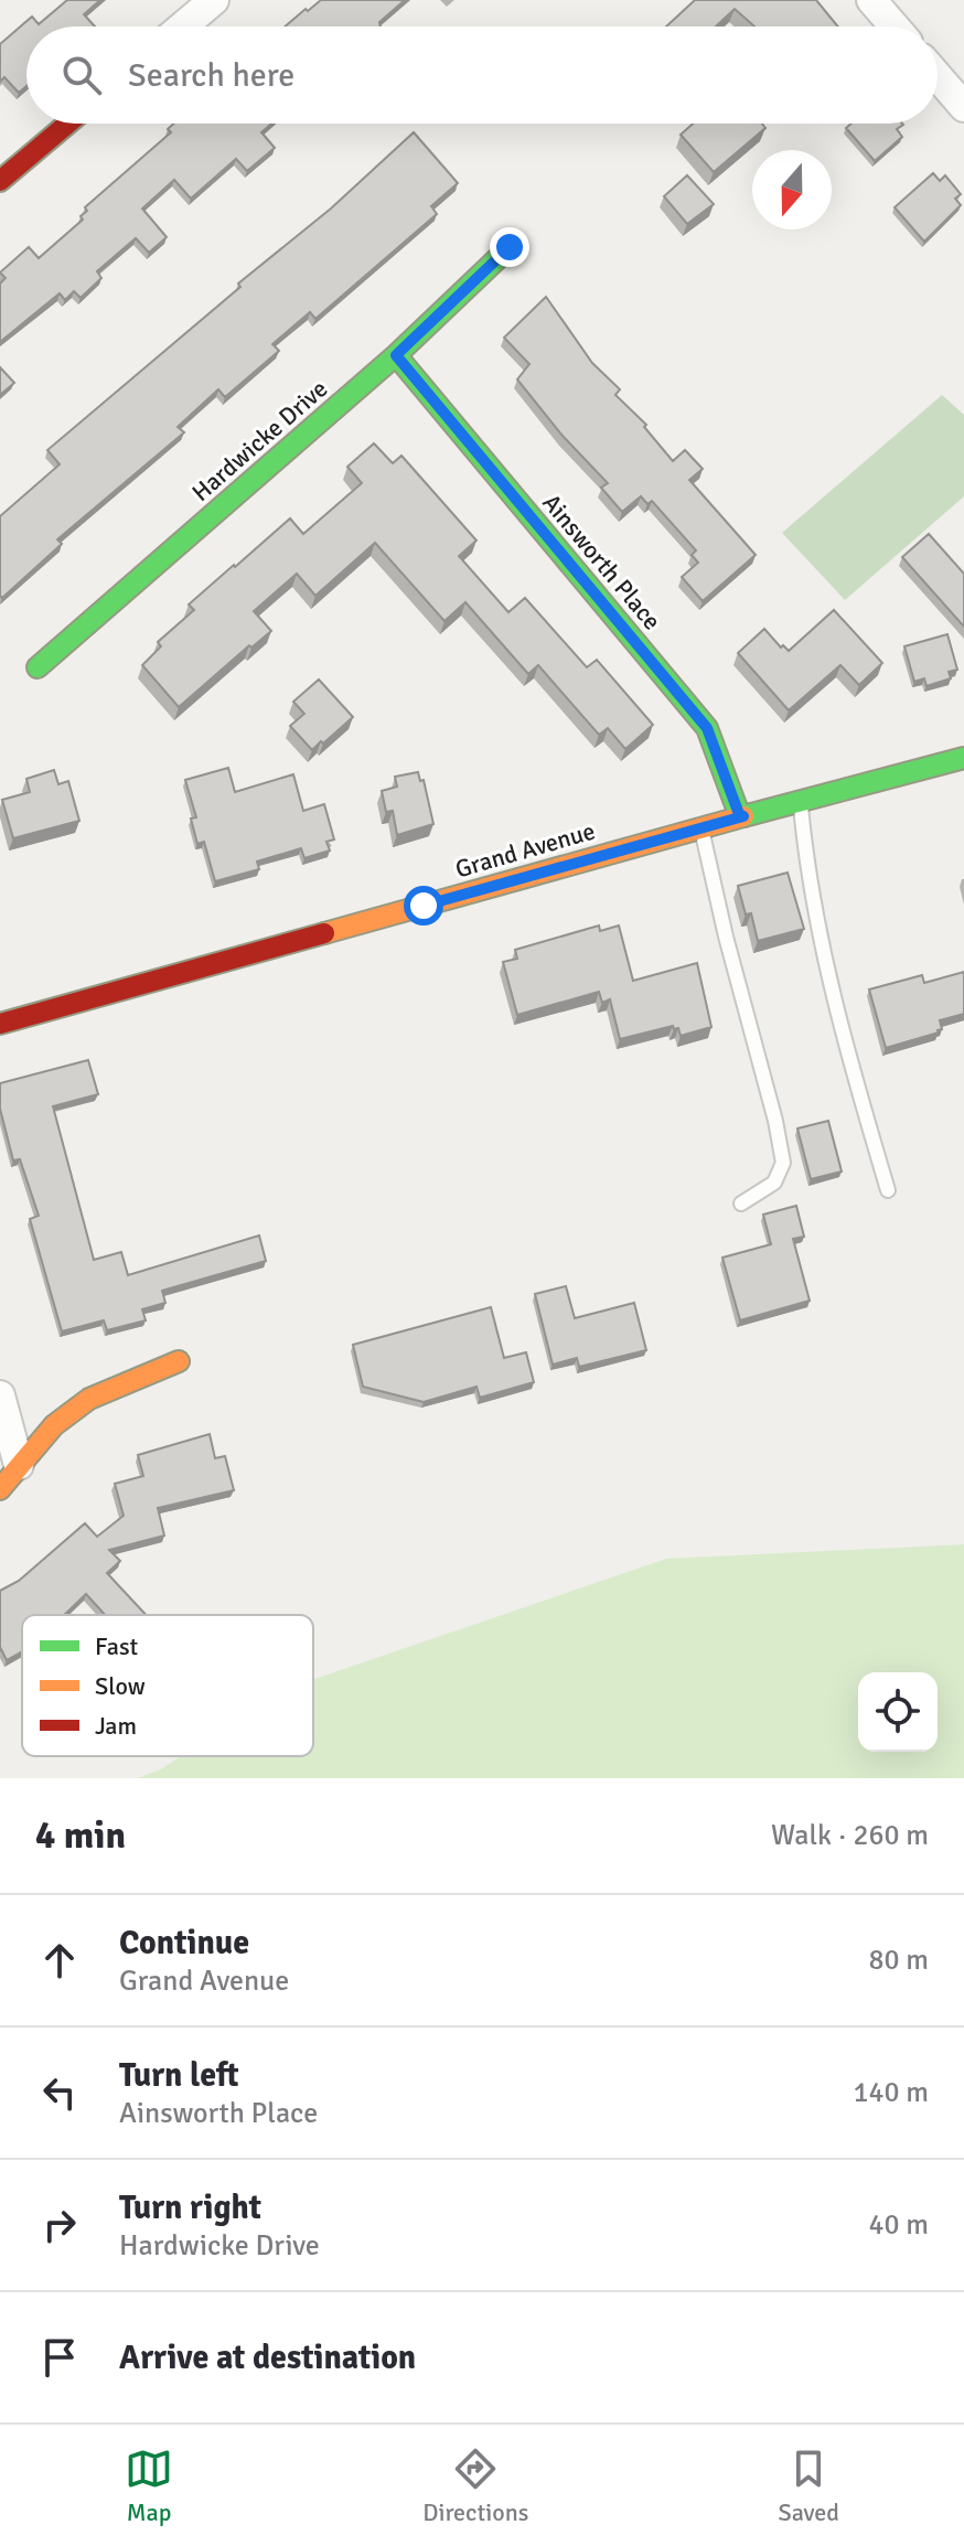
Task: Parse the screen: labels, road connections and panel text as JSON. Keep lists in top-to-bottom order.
{
  "streets": {
    "street": ["Hardwicke Drive", "Ainsworth Place", "Grand Avenue"]
  },
  "crossings": [
    ["Hardwicke Drive", "Ainsworth Place"],
    ["Ainsworth Place", "Grand Avenue"]
  ],
  "legend": ["Fast", "Slow", "Jam"],
  "north": "bottom",
  "page": {
    "search": "Search here",
    "heading": ["4 min", "Walk · 260 m"],
    "list": [
      ["Continue", "Grand Avenue", "80 m"],
      ["Turn left", "Ainsworth Place", "140 m"],
      ["Turn right", "Hardwicke Drive", "40 m"],
      "Arrive at destination"
    ],
    "nav": ["Map", "Directions", "Saved"]
  }
}
